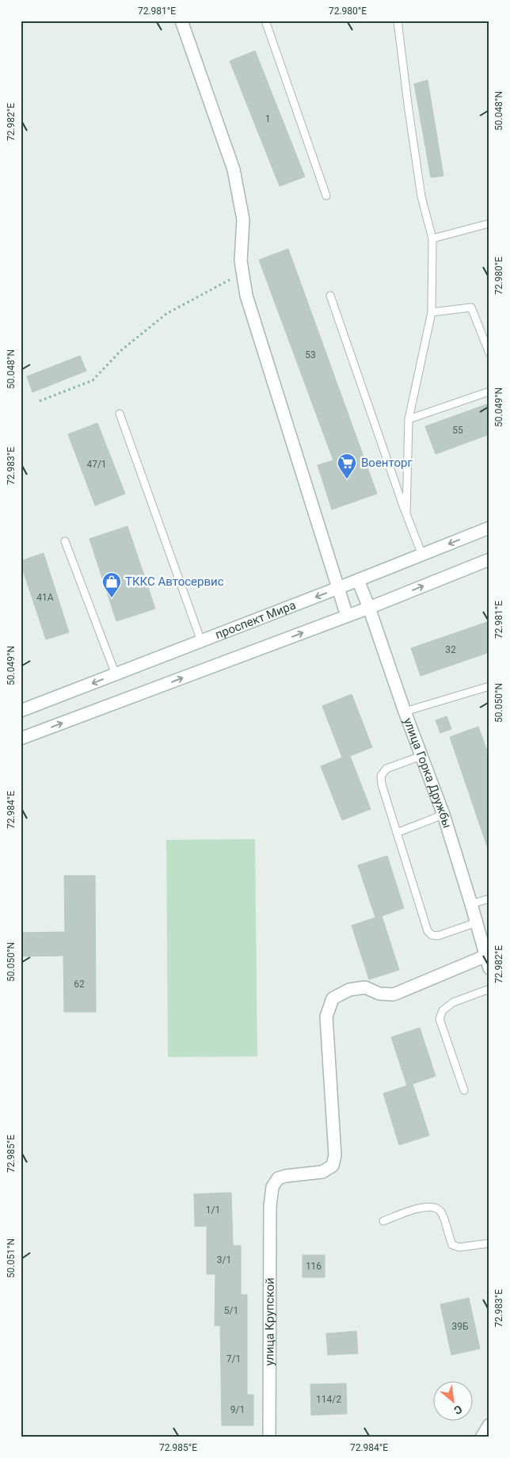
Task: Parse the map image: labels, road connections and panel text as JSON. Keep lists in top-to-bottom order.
{
  "streets": {
    "street": ["проспект Мира", "улица Горка Дружбы", "улица Крупской"]
  },
  "crossings": [
    ["проспект Мира", "улица Горка Дружбы"],
    ["улица Горка Дружбы", "улица Крупской"]
  ],
  "places": {
    "supermarket": ["Военторг"],
    "shop": ["ТККС Автосервис"]
  },
  "house_numbers": [
    "1",
    "53",
    "55",
    "47/1",
    "41А",
    "32",
    "62",
    "1/1",
    "3/1",
    "116",
    "5/1",
    "39Б",
    "7/1",
    "114/2",
    "9/1"
  ],
  "north": "bottom right",
  "coordinates": [
    "72.981°E",
    "72.980°E",
    "50.048°N",
    "72.982°E",
    "50.049°N",
    "72.983°E",
    "50.050°N",
    "72.984°E",
    "72.985°E",
    "50.051°N"
  ]
}
